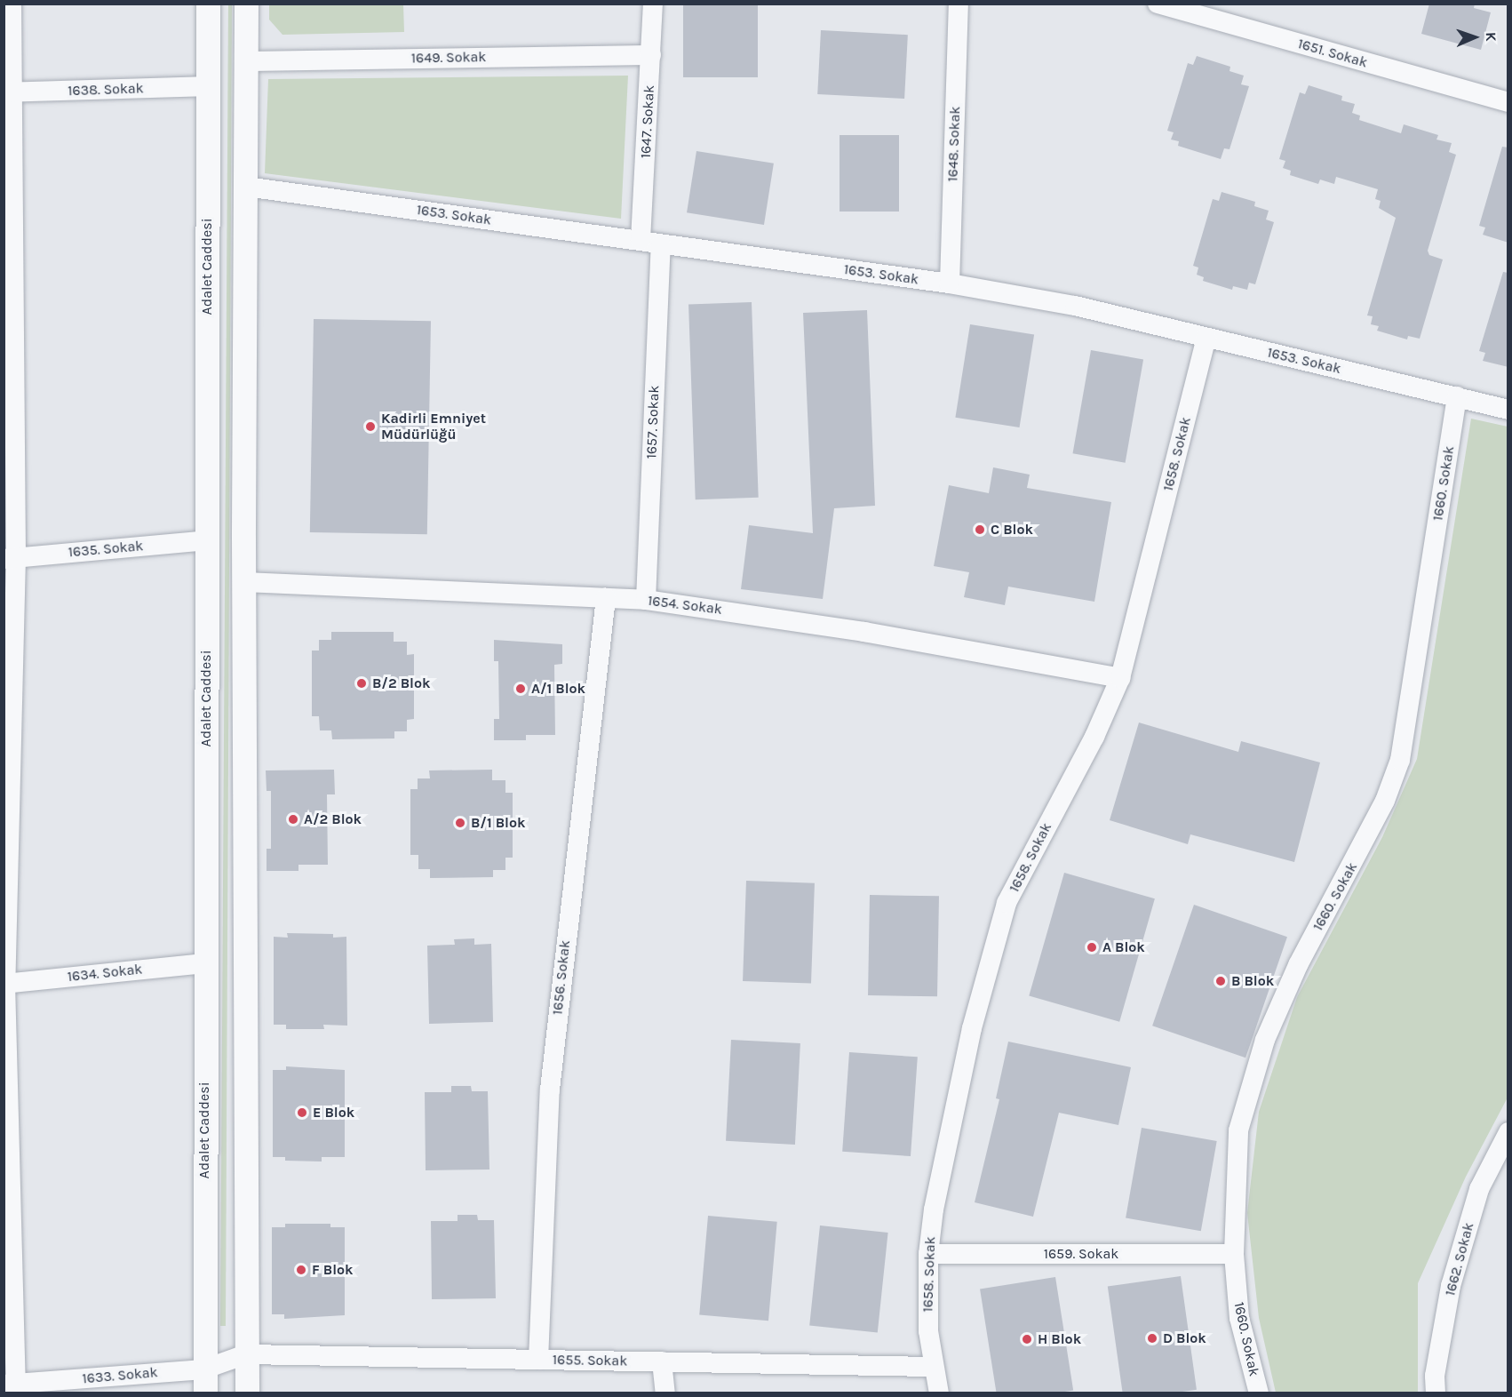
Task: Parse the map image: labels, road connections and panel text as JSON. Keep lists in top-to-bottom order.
{
  "streets": {
    "street": [
      "1651. Sokak",
      "1649. Sokak",
      "1638. Sokak",
      "1647. Sokak",
      "1648. Sokak",
      "1653. Sokak",
      "Adalet Caddesi",
      "1657. Sokak",
      "1658. Sokak",
      "1660. Sokak",
      "1635. Sokak",
      "1654. Sokak",
      "1634. Sokak",
      "1656. Sokak",
      "1659. Sokak",
      "1662. Sokak",
      "1655. Sokak",
      "1633. Sokak"
    ]
  },
  "crossings": [
    ["1649. Sokak", "1647. Sokak"],
    ["1638. Sokak", "Adalet Caddesi"],
    ["1647. Sokak", "1653. Sokak"],
    ["1648. Sokak", "1653. Sokak"],
    ["1653. Sokak", "1657. Sokak"],
    ["1653. Sokak", "1658. Sokak"],
    ["1653. Sokak", "1660. Sokak"],
    ["Adalet Caddesi", "1635. Sokak"],
    ["Adalet Caddesi", "1634. Sokak"],
    ["Adalet Caddesi", "1633. Sokak"],
    ["1657. Sokak", "1654. Sokak"],
    ["1658. Sokak", "1654. Sokak"],
    ["1658. Sokak", "1659. Sokak"],
    ["1658. Sokak", "1655. Sokak"],
    ["1660. Sokak", "1659. Sokak"],
    ["1654. Sokak", "1656. Sokak"],
    ["1656. Sokak", "1655. Sokak"],
    ["1655. Sokak", "1633. Sokak"]
  ],
  "places": [
    "Kadirli Emniyet Müdürlüğü",
    "C Blok",
    "B/2 Blok",
    "A/1 Blok",
    "A/2 Blok",
    "B/1 Blok",
    "A Blok",
    "B Blok",
    "E Blok",
    "F Blok",
    "D Blok",
    "H Blok"
  ],
  "north": "right"
}
